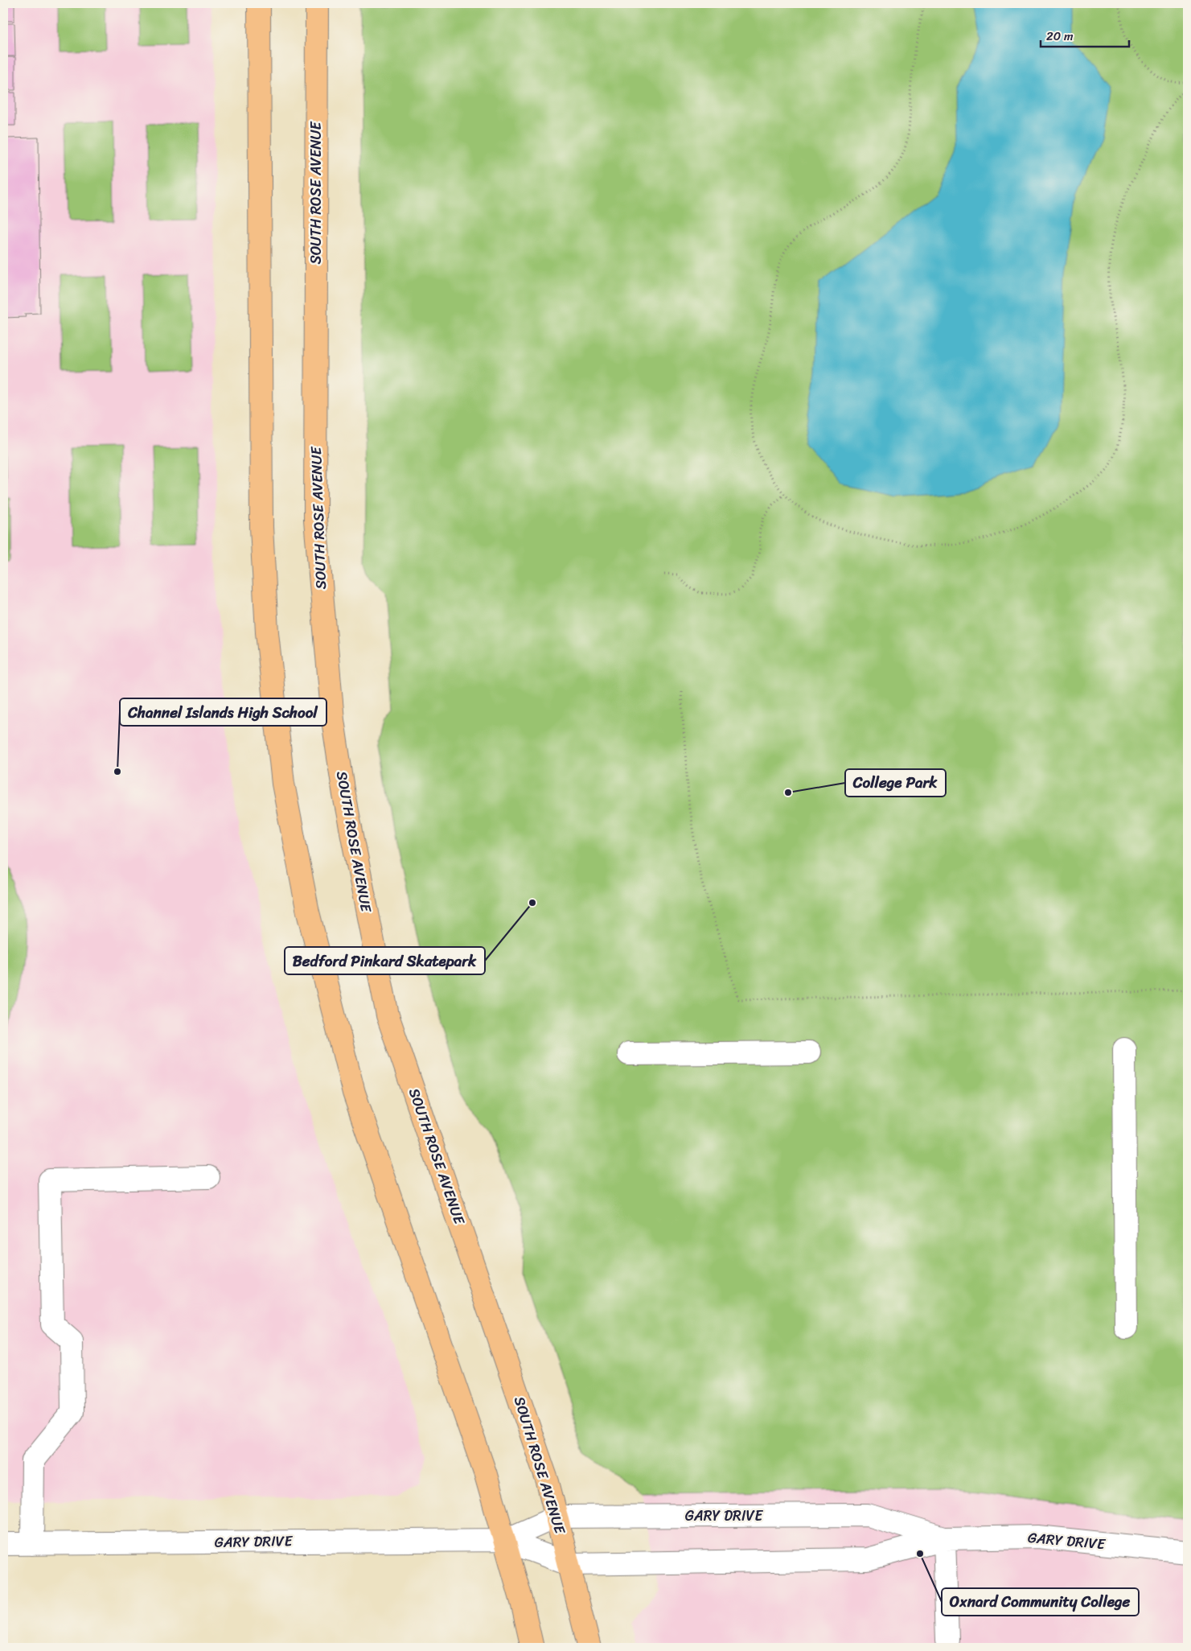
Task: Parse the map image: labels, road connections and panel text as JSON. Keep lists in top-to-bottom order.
{
  "streets": {
    "main road": ["SOUTH ROSE AVENUE"],
    "street": ["GARY DRIVE"]
  },
  "crossings": [
    ["SOUTH ROSE AVENUE", "GARY DRIVE"]
  ],
  "places": [
    "Channel Islands High School",
    "College Park",
    "Bedford Pinkard Skatepark",
    "Oxnard Community College"
  ],
  "scale_bar": "20 m"
}
